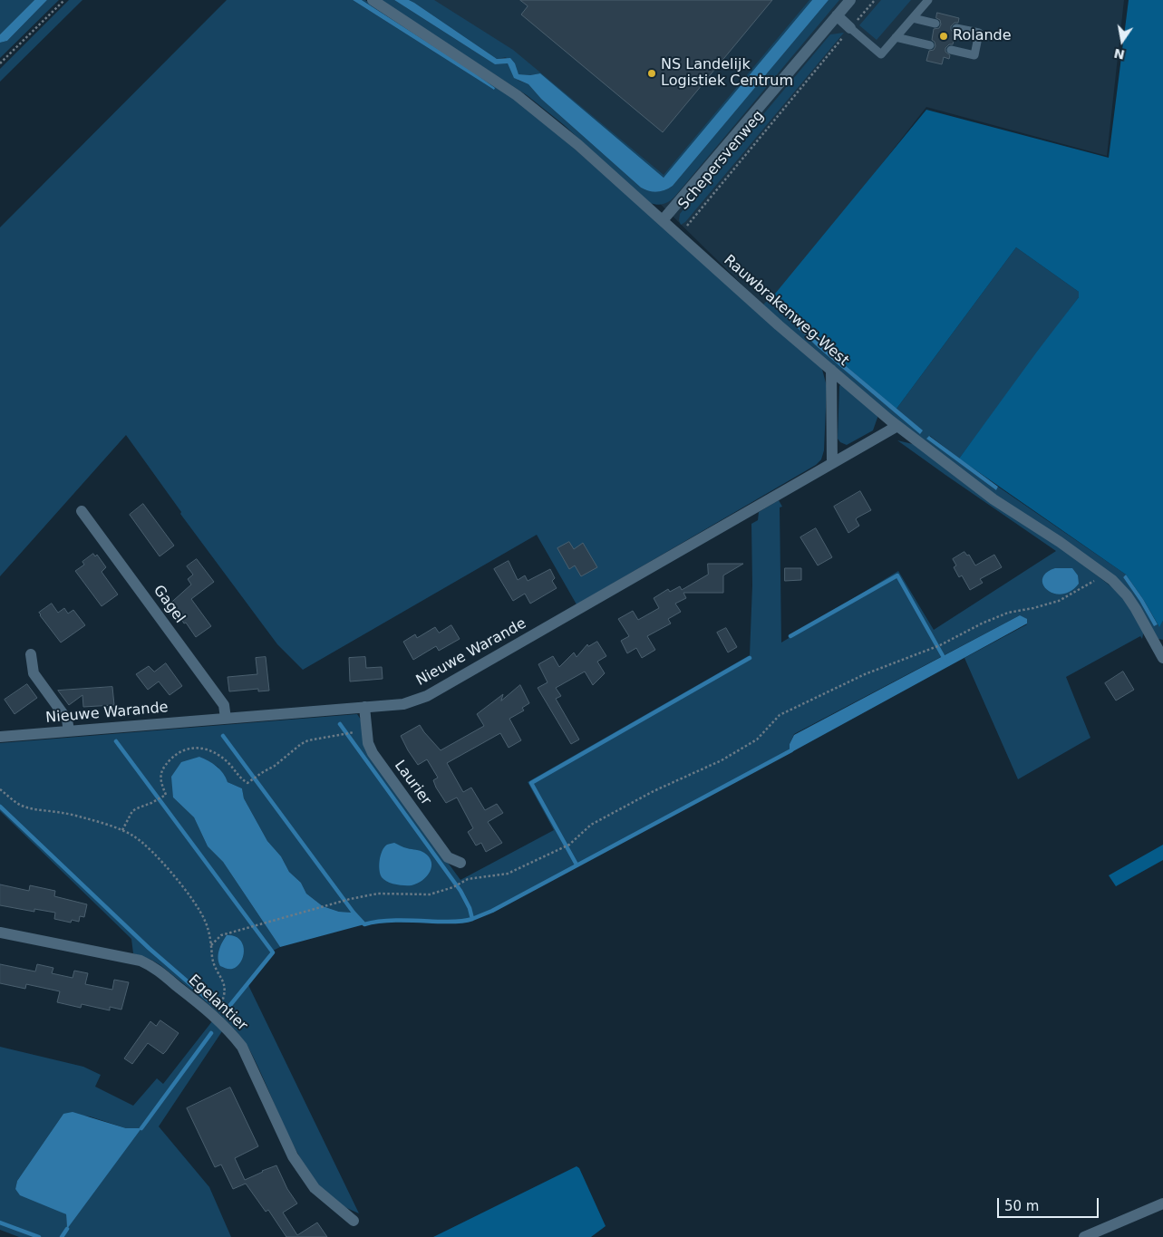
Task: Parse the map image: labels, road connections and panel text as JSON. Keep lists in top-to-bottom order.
{
  "streets": {
    "street": [
      "Schepersvenweg",
      "Rauwbrakenweg-West",
      "Gagel",
      "Nieuwe Warande",
      "Laurier",
      "Egelantier"
    ]
  },
  "crossings": [
    ["Schepersvenweg", "Rauwbrakenweg-West"],
    ["Rauwbrakenweg-West", "Nieuwe Warande"],
    ["Gagel", "Nieuwe Warande"],
    ["Nieuwe Warande", "Laurier"]
  ],
  "places": ["Rolande", "NS Landelijk Logistiek Centrum"],
  "scale_bar": "50 m",
  "north": "bottom"
}
